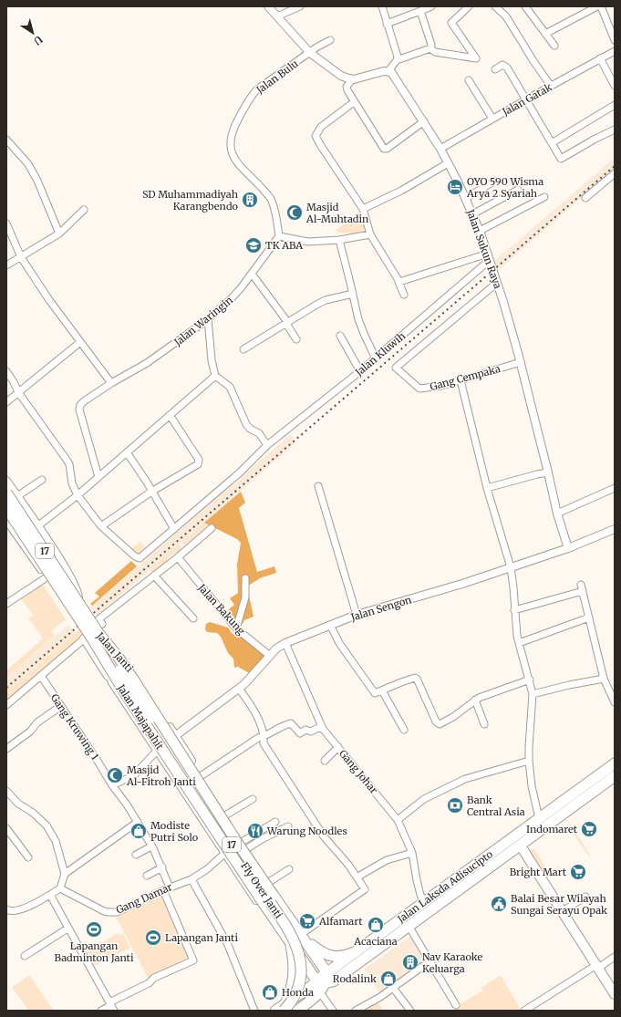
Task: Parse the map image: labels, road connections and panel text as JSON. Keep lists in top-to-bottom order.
{
  "streets": {
    "main road": [
      "17",
      "Jalan Majapahit",
      "Jalan Laksda Adisucipto",
      "Fly Over Janti"
    ],
    "street": [
      "Jalan Bulu",
      "Jalan Gatak",
      "Jalan Sukun Raya",
      "Jalan Waringin",
      "Jalan Kluwih",
      "Gang Cempaka",
      "Jalan Sengon",
      "Jalan Bakung",
      "Jalan Janti",
      "Gang Kruwing 1",
      "Gang Johar",
      "Gang Damar"
    ]
  },
  "crossings": [
    ["Jalan Bulu", "Jalan Waringin"],
    ["Jalan Gatak", "Jalan Sukun Raya"],
    ["Jalan Sukun Raya", "Jalan Kluwih"],
    ["Jalan Sukun Raya", "Gang Cempaka"],
    ["Jalan Sukun Raya", "Jalan Sengon"],
    ["17", "Jalan Majapahit"],
    ["17", "Jalan Laksda Adisucipto"],
    ["17", "Fly Over Janti"],
    ["Jalan Sengon", "Jalan Bakung"],
    ["Jalan Sengon", "Jalan Janti"],
    ["Jalan Sengon", "Gang Johar"],
    ["Jalan Janti", "Jalan Majapahit"],
    ["Jalan Janti", "Gang Damar"],
    ["Jalan Majapahit", "Jalan Laksda Adisucipto"],
    ["Jalan Majapahit", "Fly Over Janti"],
    ["Gang Kruwing 1", "Gang Damar"],
    ["Gang Johar", "Jalan Laksda Adisucipto"],
    ["Jalan Laksda Adisucipto", "Fly Over Janti"]
  ],
  "places": {
    "hotel": ["OYO 590 Wisma Arya 2 Syariah"],
    "building": ["SD Muhammadiyah Karangbendo", "Nav Karaoke Keluarga"],
    "mosque": ["Masjid Al-Muhtadin", "Masjid Al-Fitroh Janti"],
    "school or university": ["TK ABA"],
    "bank": ["Bank Central Asia"],
    "supermarket": ["Indomaret", "Bright Mart", "Alfamart"],
    "shop": [
      "Modiste Putri Solo",
      "Acaciana",
      "Rodalink",
      "Honda"
    ],
    "restaurant": ["Warung Noodles"],
    "public building": ["Balai Besar Wilayah Sungai Serayu Opak"],
    "sports": ["Lapangan Badminton Janti", "Lapangan Janti"]
  },
  "north": "bottom right"
}
